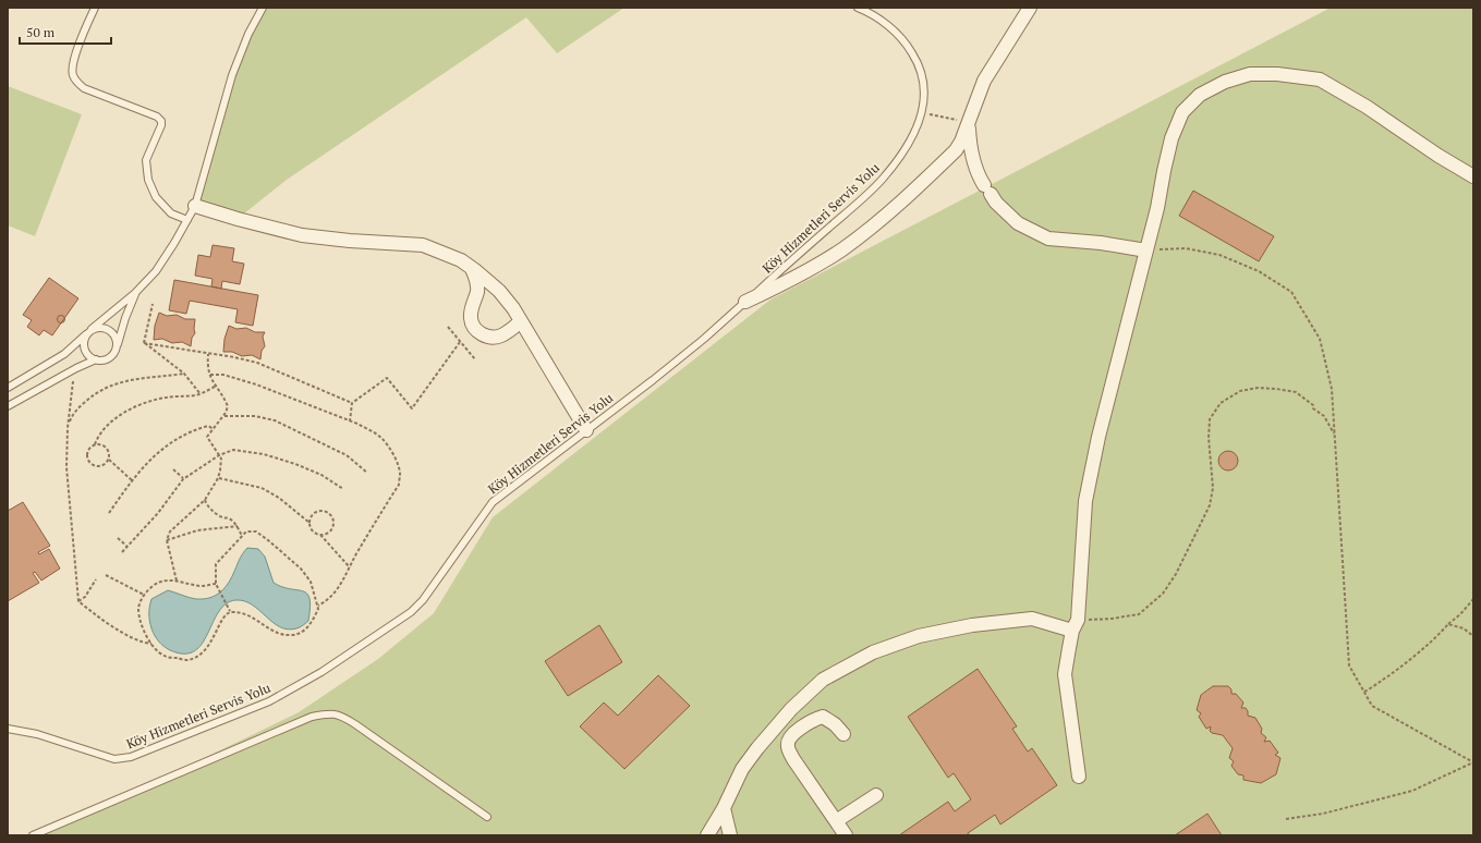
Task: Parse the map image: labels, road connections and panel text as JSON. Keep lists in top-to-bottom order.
{
  "streets": {
    "lane": ["Köy Hizmetleri Servis Yolu"]
  },
  "scale_bar": "50 m"
}
